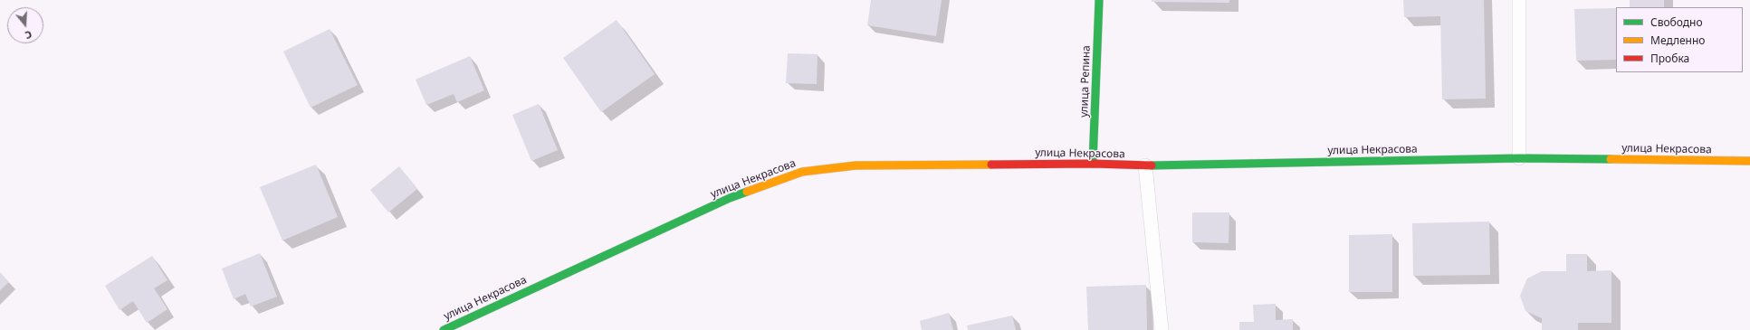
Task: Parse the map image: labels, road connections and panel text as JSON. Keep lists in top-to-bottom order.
{
  "streets": {
    "street": ["улица Репина", "улица Некрасова"]
  },
  "crossings": [
    ["улица Репина", "улица Некрасова"]
  ],
  "legend": ["Свободно", "Медленно", "Пробка"],
  "north": "bottom"
}
